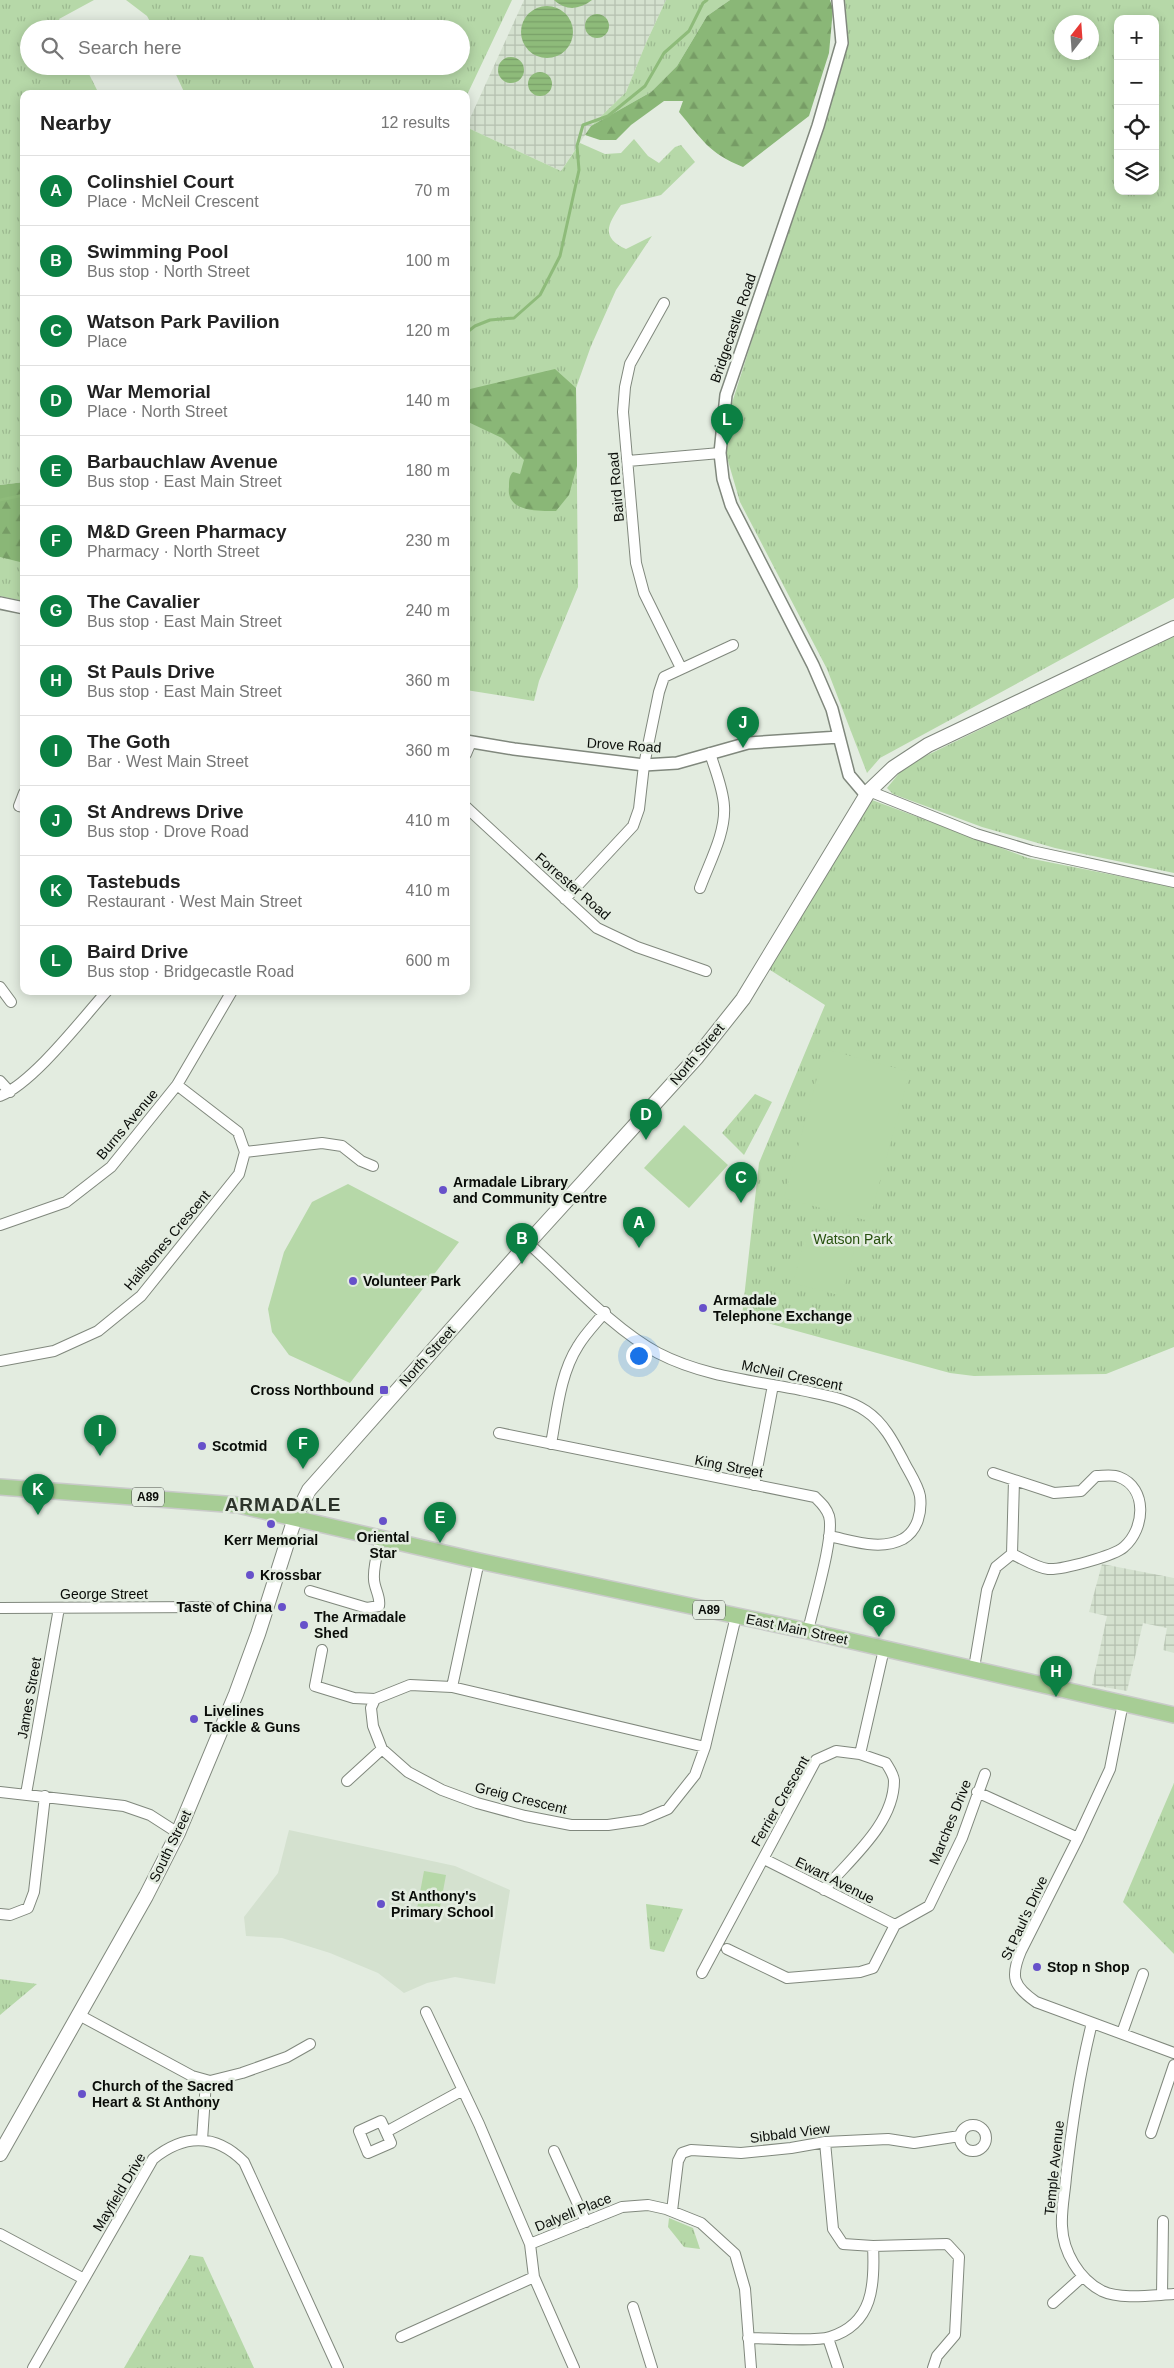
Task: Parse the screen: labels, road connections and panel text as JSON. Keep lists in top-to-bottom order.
{
  "streets": {
    "main road": [
      "North Street",
      "A89",
      "East Main Street",
      "South Street"
    ],
    "street": [
      "Bridgecastle Road",
      "Baird Road",
      "Drove Road",
      "Forrester Road",
      "Burns Avenue",
      "Hailstones Crescent",
      "McNeil Crescent",
      "King Street",
      "George Street",
      "James Street",
      "Greig Crescent",
      "Ferrier Crescent",
      "Marches Drive",
      "Ewart Avenue",
      "St Paul's Drive",
      "Sibbald View",
      "Temple Avenue",
      "Mayfield Drive",
      "Dalyell Place"
    ]
  },
  "crossings": [
    ["Bridgecastle Road", "Drove Road"],
    ["Bridgecastle Road", "North Street"],
    ["North Street", "McNeil Crescent"],
    ["North Street", "A89"],
    ["North Street", "East Main Street"],
    ["North Street", "South Street"],
    ["McNeil Crescent", "King Street"],
    ["King Street", "East Main Street"],
    ["A89", "East Main Street"],
    ["A89", "South Street"],
    ["A89", "St Paul's Drive"],
    ["George Street", "James Street"],
    ["East Main Street", "Greig Crescent"],
    ["East Main Street", "South Street"],
    ["East Main Street", "St Paul's Drive"],
    ["Ferrier Crescent", "Ewart Avenue"],
    ["Marches Drive", "Ewart Avenue"],
    ["St Paul's Drive", "Temple Avenue"],
    ["Sibbald View", "Dalyell Place"]
  ],
  "districts": ["ARMADALE"],
  "parks": ["Watson Park"],
  "places": {
    "other": [
      "Armadale Library and Community Centre",
      "Volunteer Park",
      "Armadale Telephone Exchange",
      "Scotmid",
      "Oriental Star",
      "Kerr Memorial",
      "Krossbar",
      "Taste of China",
      "The Armadale Shed",
      "Livelines Tackle & Guns",
      "St Anthony's Primary School",
      "Stop n Shop",
      "Church of the Sacred Heart & St Anthony"
    ],
    "transit": ["Cross Northbound"]
  },
  "north": "top",
  "page": {
    "map_buttons": ["+", "−"],
    "search": "Search here",
    "heading": ["Nearby", "12 results"],
    "list": [
      {
        "mark": "A",
        "name": "Colinshiel Court",
        "note": "Place · McNeil Crescent",
        "value": "70 m"
      },
      {
        "mark": "B",
        "name": "Swimming Pool",
        "note": "Bus stop · North Street",
        "value": "100 m"
      },
      {
        "mark": "C",
        "name": "Watson Park Pavilion",
        "note": "Place",
        "value": "120 m"
      },
      {
        "mark": "D",
        "name": "War Memorial",
        "note": "Place · North Street",
        "value": "140 m"
      },
      {
        "mark": "E",
        "name": "Barbauchlaw Avenue",
        "note": "Bus stop · East Main Street",
        "value": "180 m"
      },
      {
        "mark": "F",
        "name": "M&D Green Pharmacy",
        "note": "Pharmacy · North Street",
        "value": "230 m"
      },
      {
        "mark": "G",
        "name": "The Cavalier",
        "note": "Bus stop · East Main Street",
        "value": "240 m"
      },
      {
        "mark": "H",
        "name": "St Pauls Drive",
        "note": "Bus stop · East Main Street",
        "value": "360 m"
      },
      {
        "mark": "I",
        "name": "The Goth",
        "note": "Bar · West Main Street",
        "value": "360 m"
      },
      {
        "mark": "J",
        "name": "St Andrews Drive",
        "note": "Bus stop · Drove Road",
        "value": "410 m"
      },
      {
        "mark": "K",
        "name": "Tastebuds",
        "note": "Restaurant · West Main Street",
        "value": "410 m"
      },
      {
        "mark": "L",
        "name": "Baird Drive",
        "note": "Bus stop · Bridgecastle Road",
        "value": "600 m"
      }
    ],
    "pins": [
      "L",
      "J",
      "D",
      "C",
      "A",
      "B",
      "I",
      "F",
      "K",
      "E",
      "G",
      "H"
    ]
  }
}
